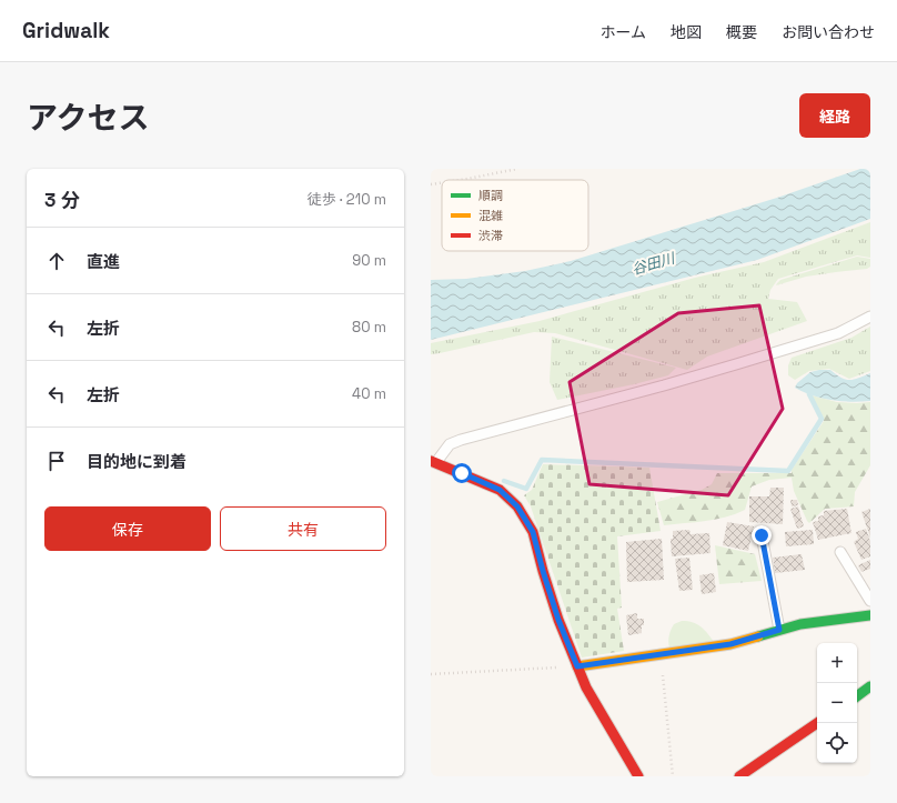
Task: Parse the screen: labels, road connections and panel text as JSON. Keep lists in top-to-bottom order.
{
  "water": ["谷田川"],
  "legend": ["順調", "混雑", "渋滞"],
  "page": {
    "header": "Gridwalk",
    "nav": [
      "ホーム",
      "地図",
      "概要",
      "お問い合わせ"
    ],
    "title": "アクセス",
    "buttons": [
      "経路",
      ["保存", "共有"]
    ],
    "heading": ["3 分", "徒歩 · 210 m"],
    "list": [
      ["直進", "90 m"],
      ["左折", "80 m"],
      ["左折", "40 m"],
      "目的地に到着"
    ],
    "map_buttons": ["+", "−"]
  }
}
